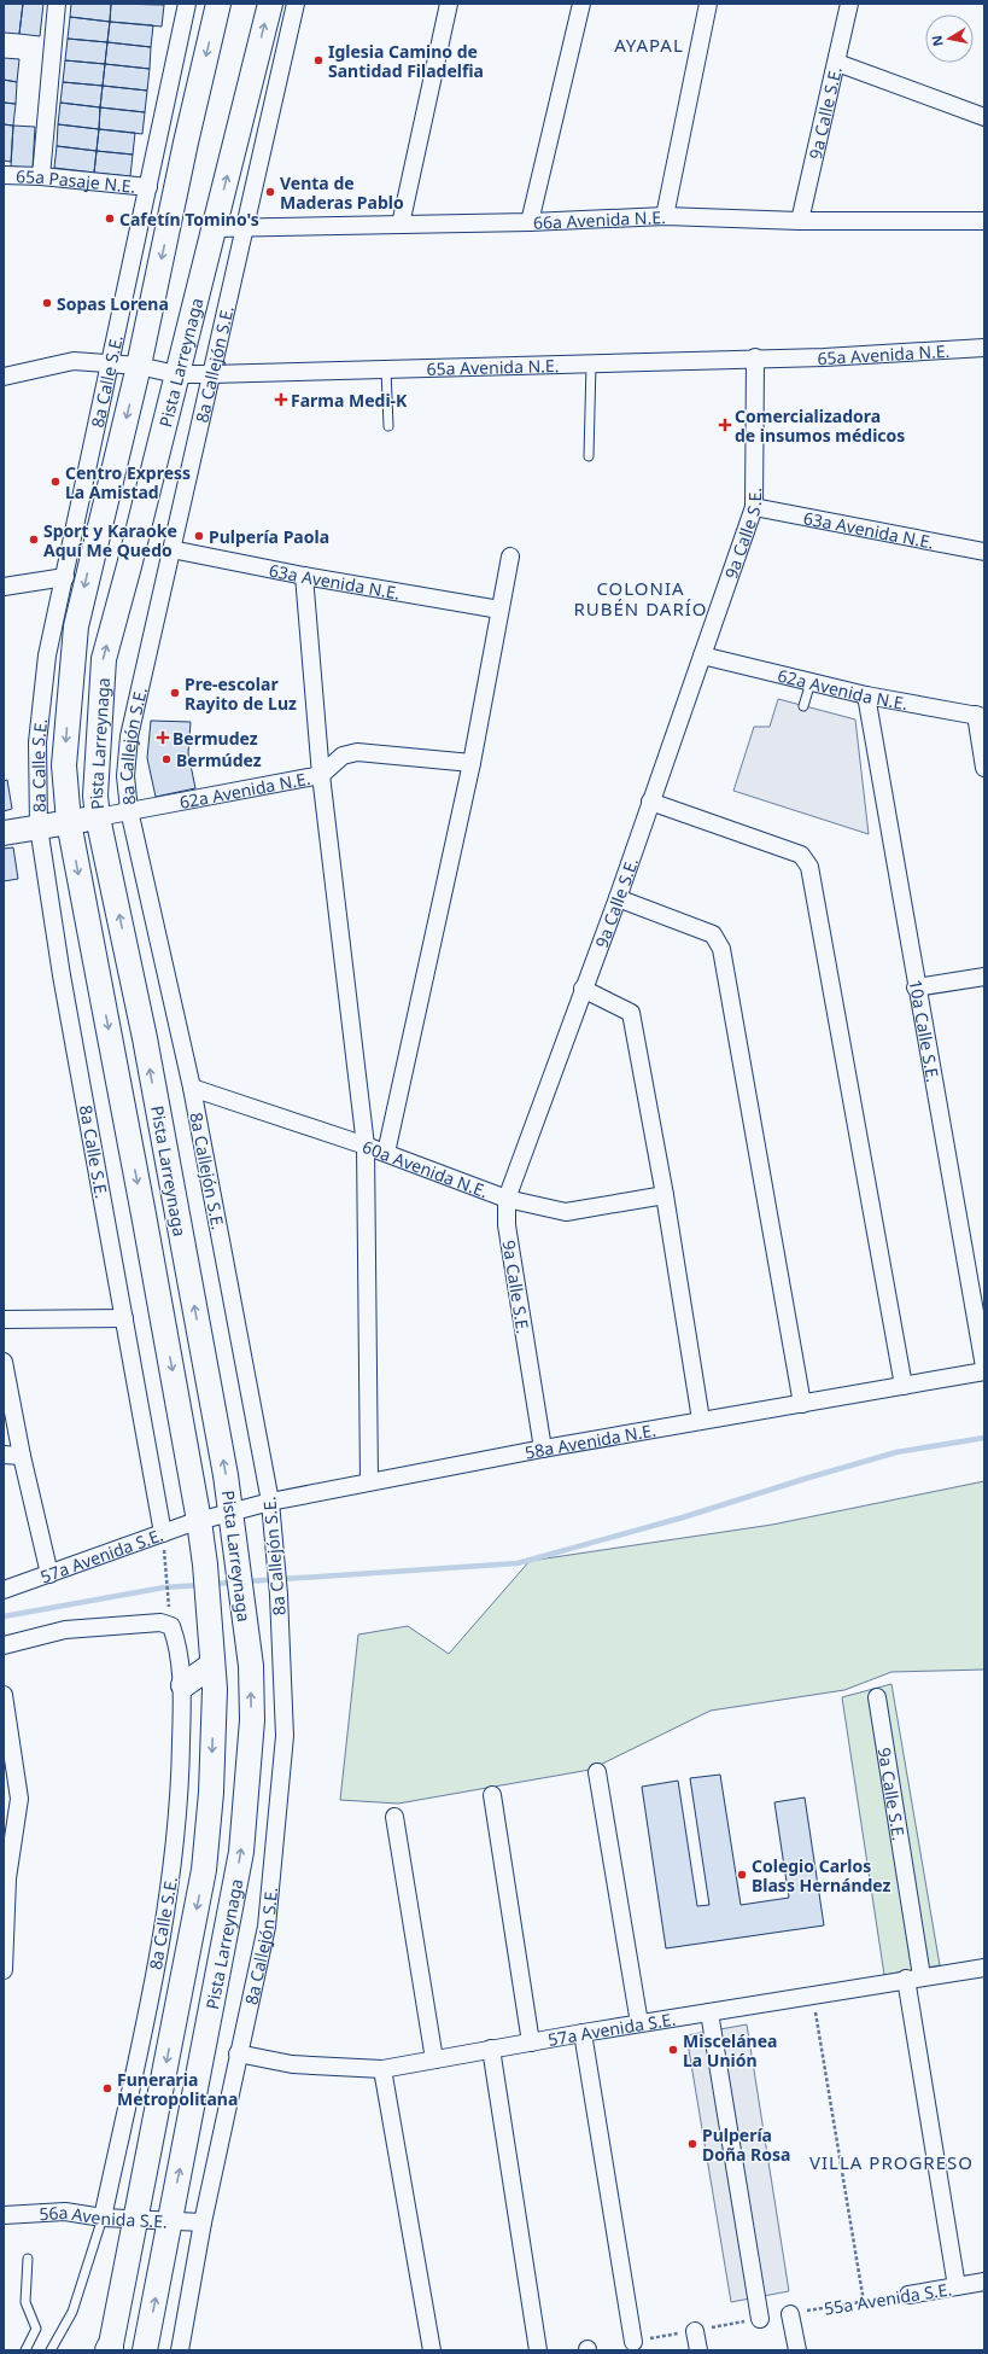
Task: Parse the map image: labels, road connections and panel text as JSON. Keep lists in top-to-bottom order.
{
  "streets": {
    "main road": ["Pista Larreynaga"],
    "street": [
      "9a Calle S.E.",
      "65a Pasaje N.E.",
      "66a Avenida N.E.",
      "65a Avenida N.E.",
      "8a Callejón S.E.",
      "8a Calle S.E.",
      "63a Avenida N.E.",
      "62a Avenida N.E.",
      "10a Calle S.E.",
      "60a Avenida N.E.",
      "58a Avenida N.E.",
      "57a Avenida S.E.",
      "56a Avenida S.E.",
      "55a Avenida S.E."
    ]
  },
  "crossings": [
    ["9a Calle S.E.", "66a Avenida N.E."],
    ["9a Calle S.E.", "65a Avenida N.E."],
    ["9a Calle S.E.", "63a Avenida N.E."],
    ["9a Calle S.E.", "62a Avenida N.E."],
    ["9a Calle S.E.", "60a Avenida N.E."],
    ["9a Calle S.E.", "58a Avenida N.E."],
    ["9a Calle S.E.", "57a Avenida S.E."],
    ["9a Calle S.E.", "55a Avenida S.E."],
    ["65a Pasaje N.E.", "8a Calle S.E."],
    ["66a Avenida N.E.", "Pista Larreynaga"],
    ["66a Avenida N.E.", "8a Callejón S.E."],
    ["65a Avenida N.E.", "Pista Larreynaga"],
    ["65a Avenida N.E.", "8a Callejón S.E."],
    ["65a Avenida N.E.", "8a Calle S.E."],
    ["Pista Larreynaga", "62a Avenida N.E."],
    ["Pista Larreynaga", "58a Avenida N.E."],
    ["Pista Larreynaga", "57a Avenida S.E."],
    ["Pista Larreynaga", "56a Avenida S.E."],
    ["8a Callejón S.E.", "63a Avenida N.E."],
    ["8a Callejón S.E.", "62a Avenida N.E."],
    ["8a Callejón S.E.", "60a Avenida N.E."],
    ["8a Callejón S.E.", "58a Avenida N.E."],
    ["8a Callejón S.E.", "57a Avenida S.E."],
    ["8a Callejón S.E.", "56a Avenida S.E."],
    ["8a Calle S.E.", "57a Avenida S.E."],
    ["8a Calle S.E.", "56a Avenida S.E."],
    ["62a Avenida N.E.", "10a Calle S.E."],
    ["58a Avenida N.E.", "57a Avenida S.E."]
  ],
  "districts": ["AYAPAL", "COLONIA RUBÉN DARÍO", "VILLA PROGRESO"],
  "places": {
    "other": [
      "Iglesia Camino de Santidad Filadelfia",
      "Venta de Maderas Pablo",
      "Cafetín Tomino's",
      "Sopas Lorena",
      "Centro Express La Amistad",
      "Pulpería Paola",
      "Sport y Karaoke Aquí Me Quedo",
      "Pre-escolar Rayito de Luz",
      "Bermúdez",
      "Colegio Carlos Blass Hernández",
      "Miscelánea La Unión",
      "Funeraria Metropolitana",
      "Pulpería Doña Rosa"
    ],
    "health": ["Farma Medi-K", "Comercializadora de insumos médicos", "Bermudez"]
  },
  "north": "left"
}
